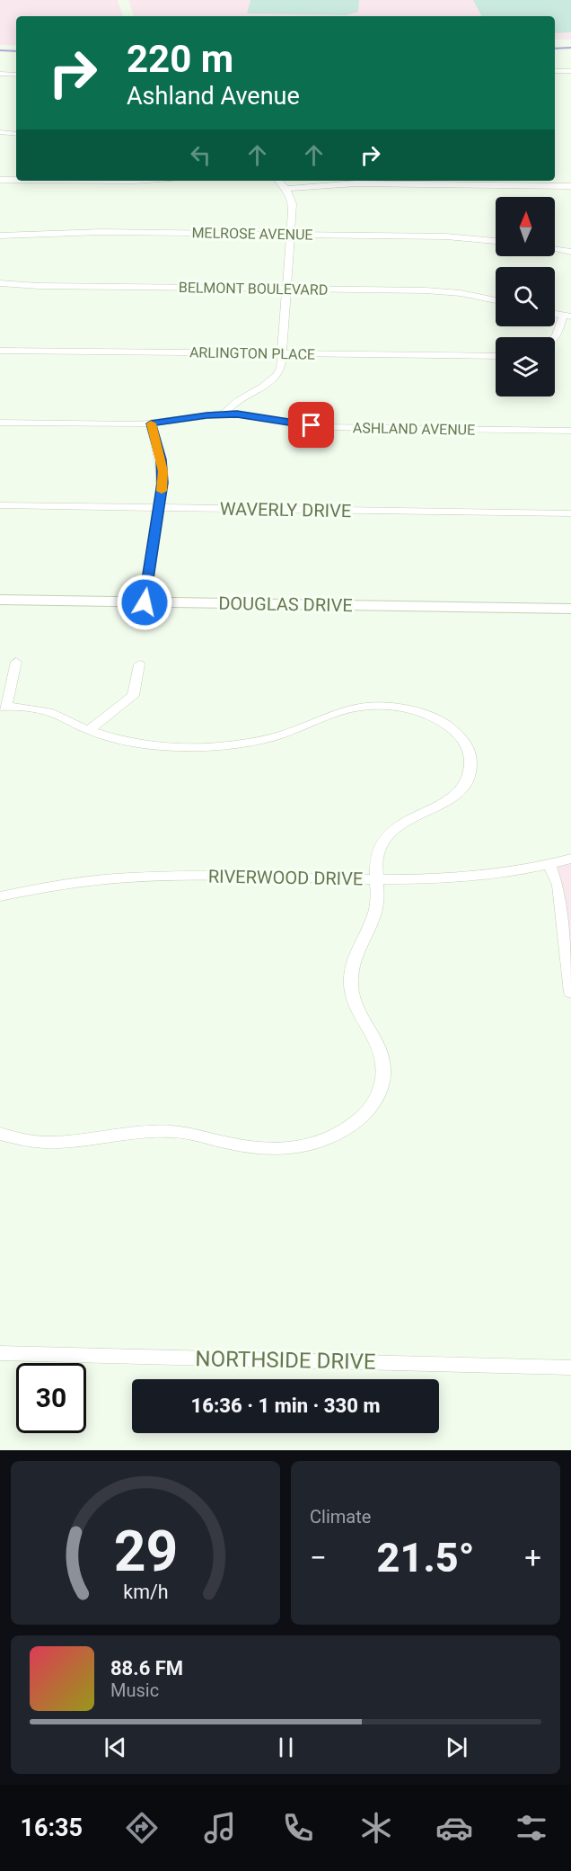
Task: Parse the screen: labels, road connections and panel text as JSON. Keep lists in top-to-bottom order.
{
  "streets": {
    "street": [
      "MELROSE AVENUE",
      "BELMONT BOULEVARD",
      "ARLINGTON PLACE",
      "ASHLAND AVENUE",
      "WAVERLY DRIVE",
      "DOUGLAS DRIVE",
      "RIVERWOOD DRIVE",
      "NORTHSIDE DRIVE"
    ]
  },
  "north": "top",
  "page": {
    "turn": ["220 m", "Ashland Avenue"],
    "limit": "30",
    "trip": "16:36 · 1 min · 330 m",
    "tile": "Climate",
    "heat": ["−", "21.5°", "+"],
    "song": ["88.6 FM", "Music"],
    "tabs": "16:35",
    "gauge": ["29", "km/h"]
  }
}
